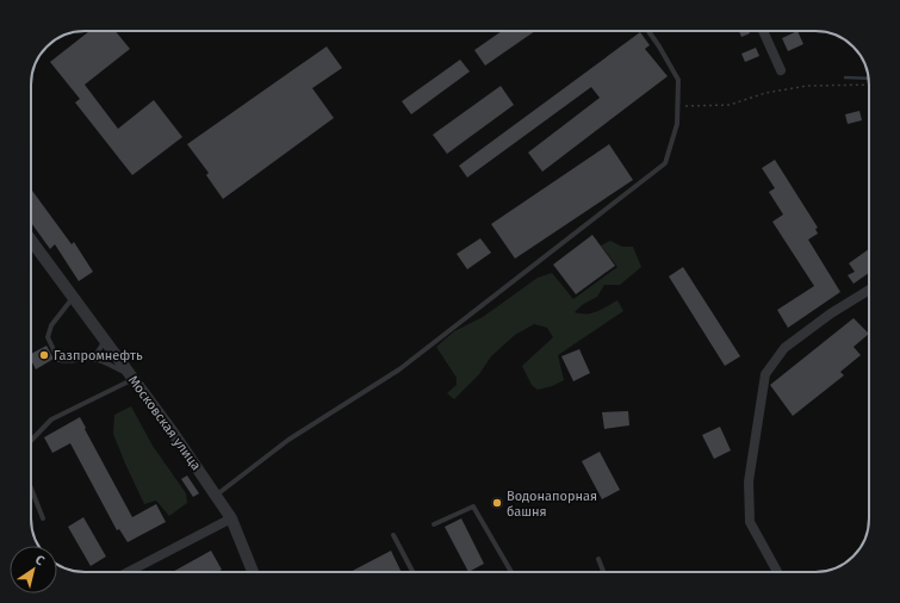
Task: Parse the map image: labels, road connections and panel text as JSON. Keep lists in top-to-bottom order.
{
  "streets": {
    "street": ["Московская улица"]
  },
  "places": ["Газпромнефть", "Водонапорная башня"],
  "north": "top right"
}
